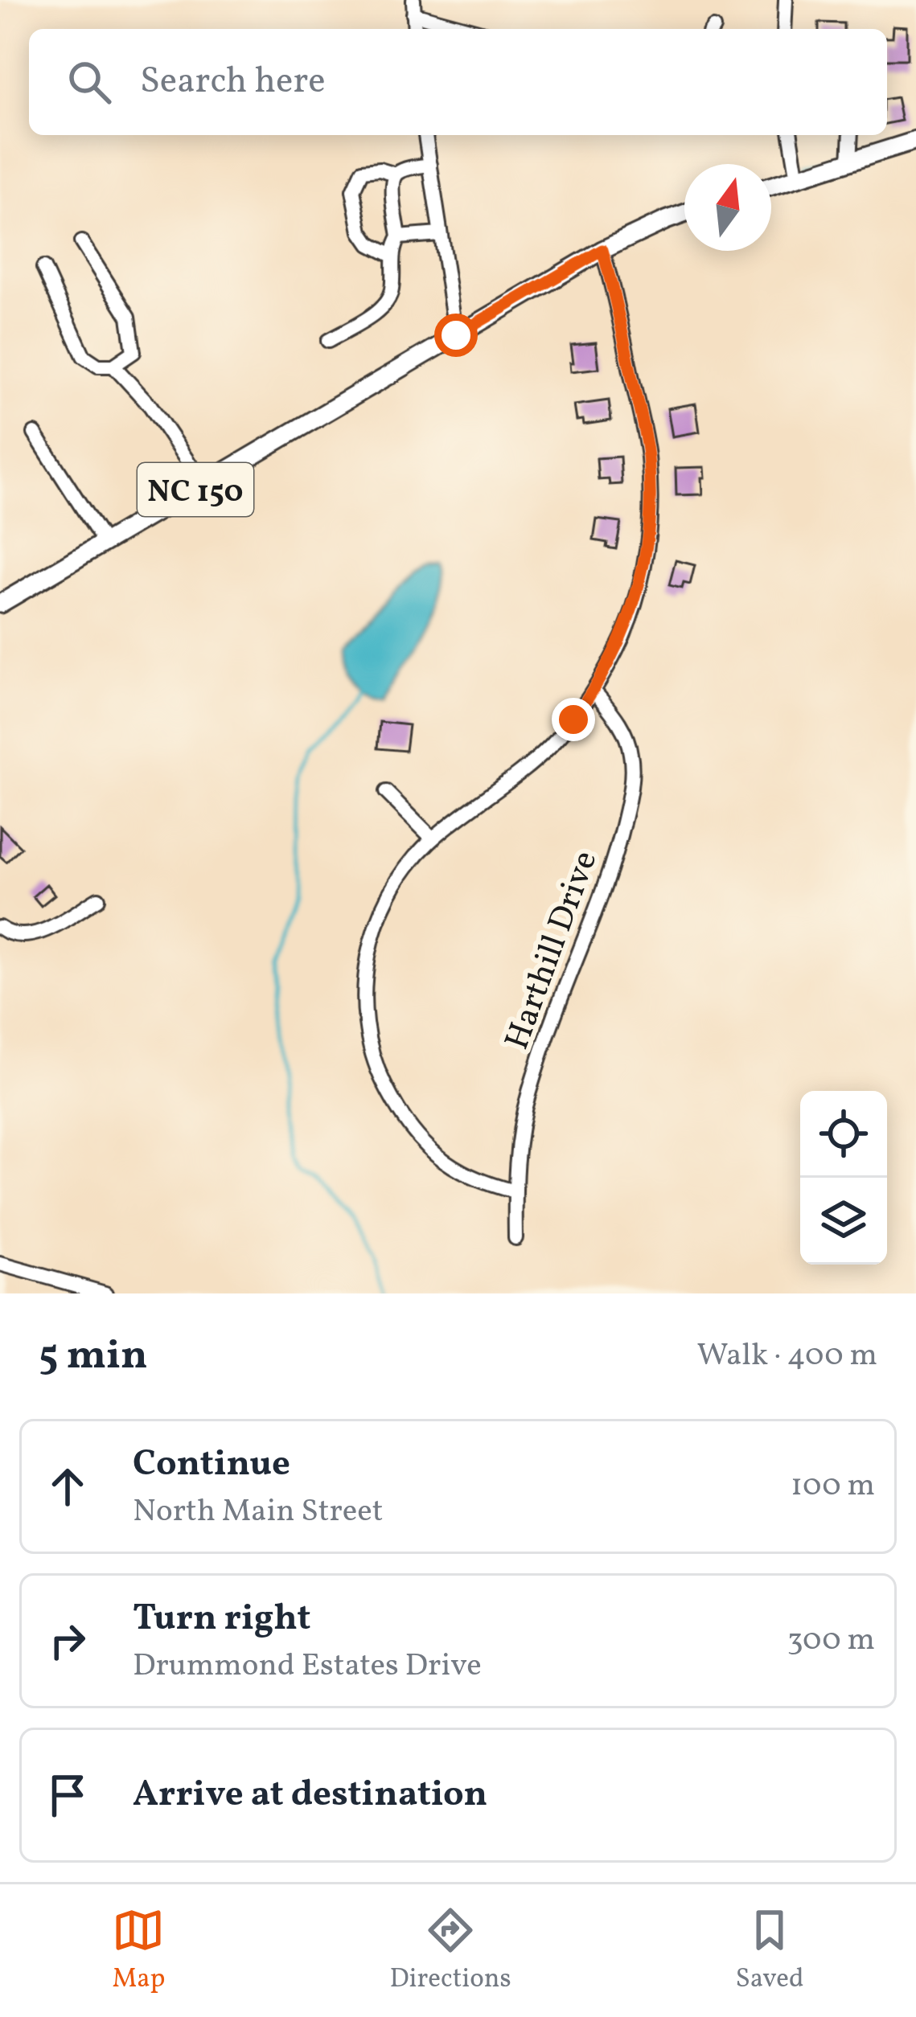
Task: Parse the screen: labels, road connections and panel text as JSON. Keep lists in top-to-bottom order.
{
  "streets": {
    "main road": ["NC 150"],
    "street": ["Harthill Drive"]
  },
  "north": "top",
  "page": {
    "search": "Search here",
    "heading": ["5 min", "Walk · 400 m"],
    "list": [
      ["Continue", "North Main Street", "100 m"],
      ["Turn right", "Drummond Estates Drive", "300 m"],
      "Arrive at destination"
    ],
    "nav": ["Map", "Directions", "Saved"]
  }
}
